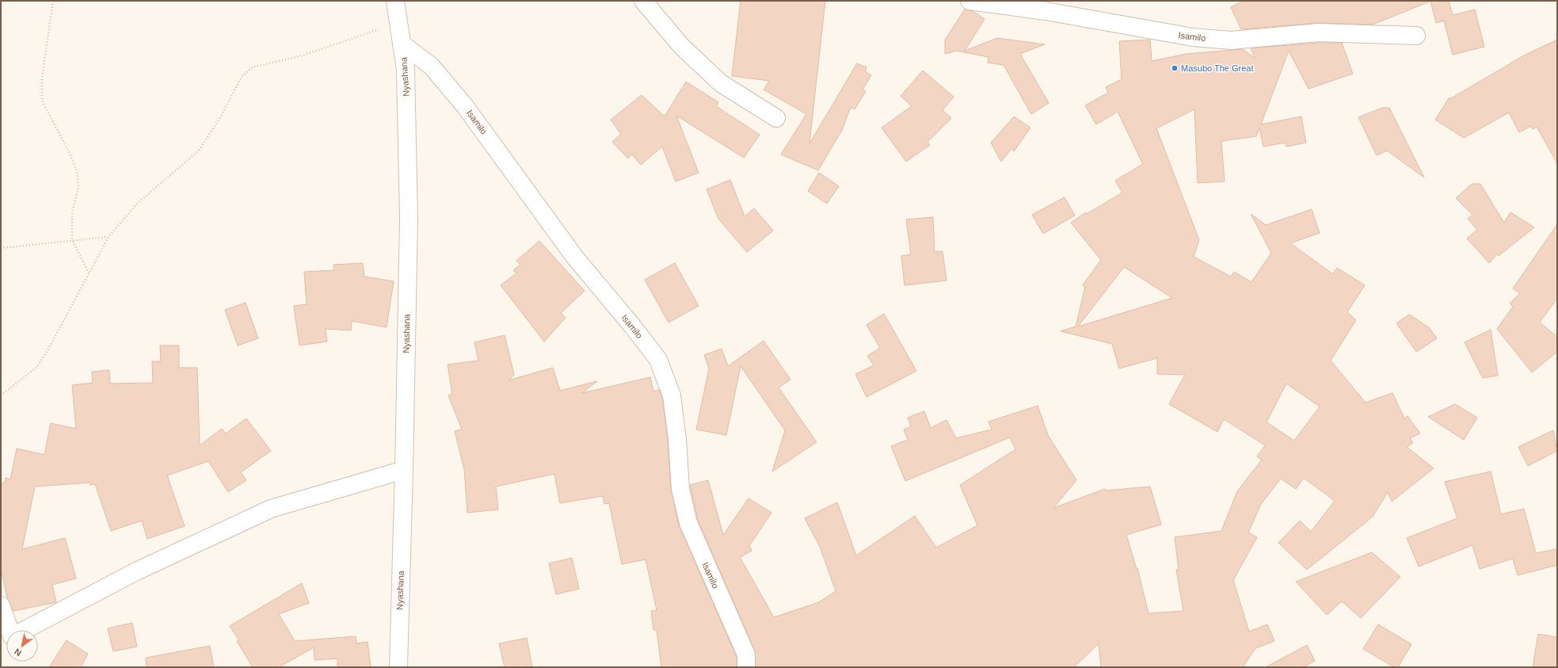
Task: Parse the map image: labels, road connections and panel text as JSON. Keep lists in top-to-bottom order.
{
  "streets": {
    "street": ["Isamilo", "Nyashana"]
  },
  "crossings": [
    ["Isamilo", "Nyashana"]
  ],
  "places": ["Masubo The Great"],
  "north": "bottom left"
}
